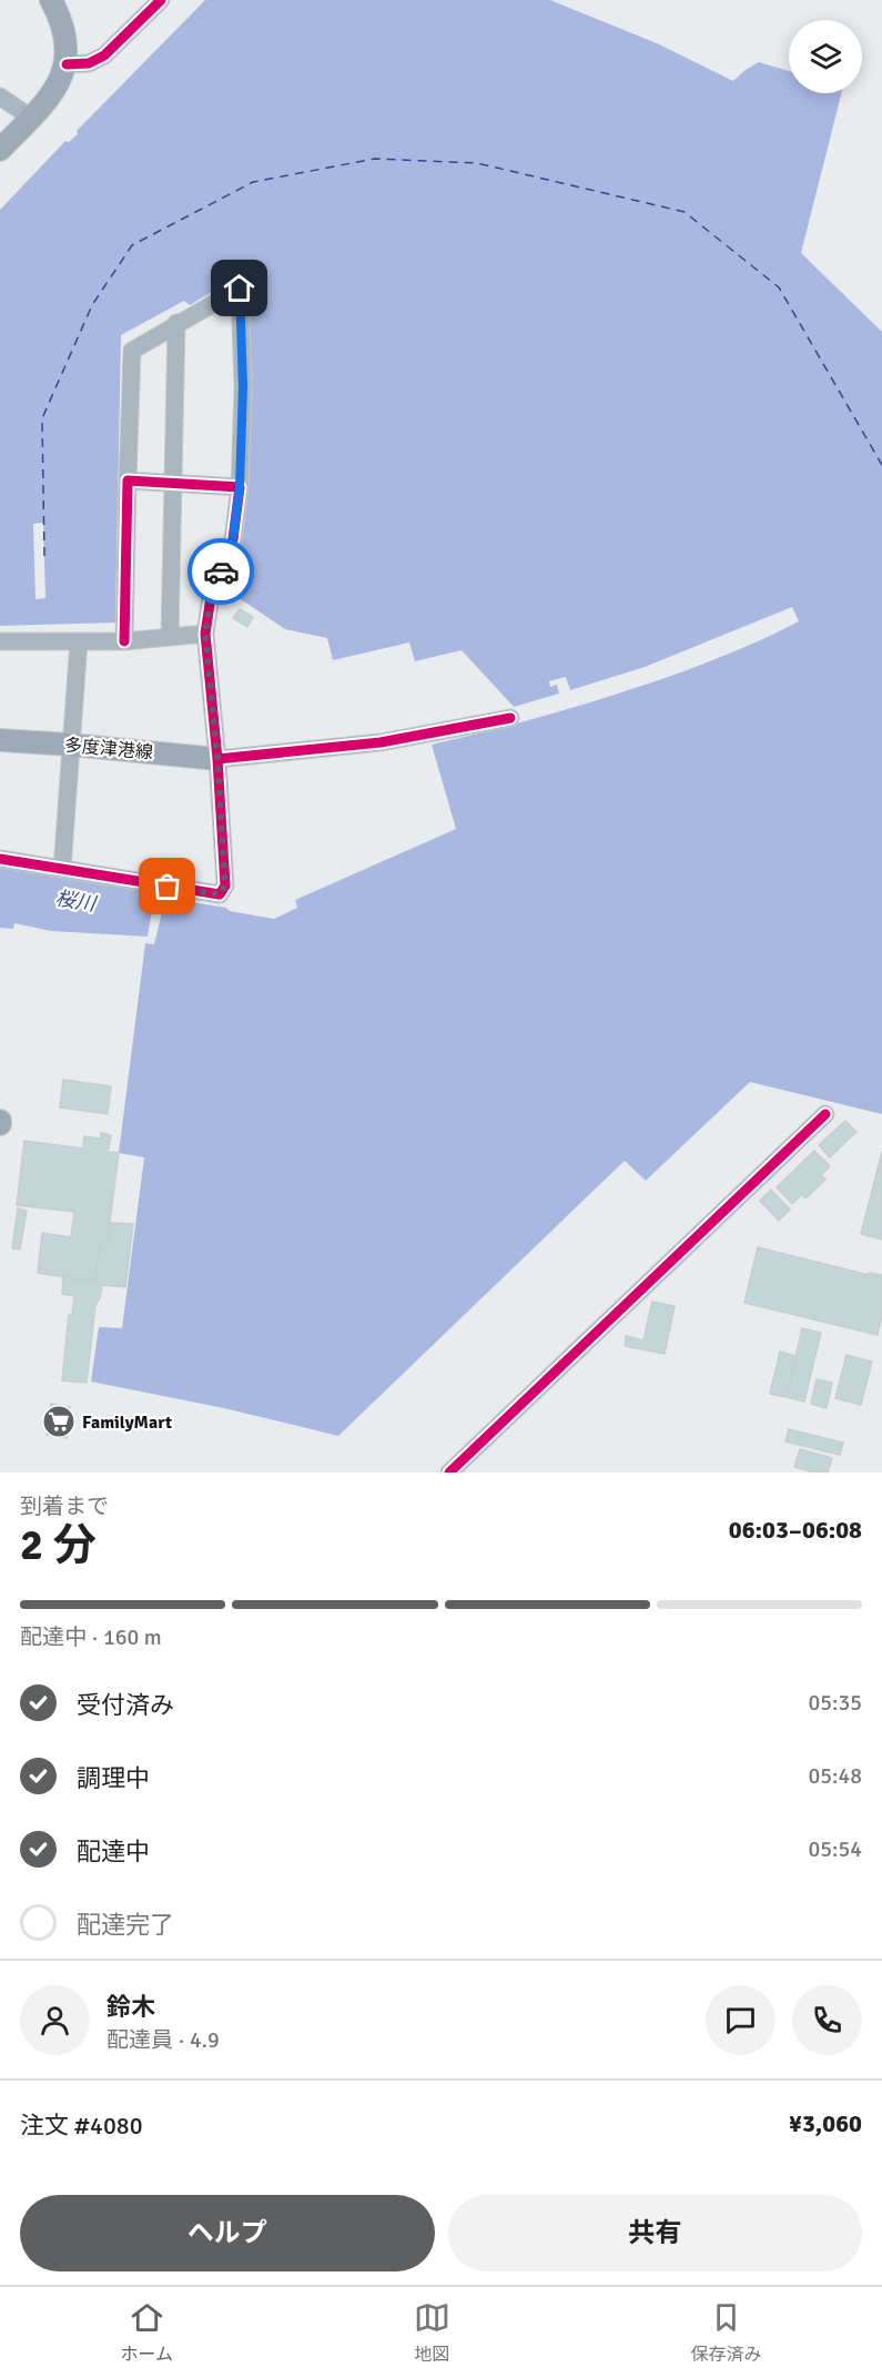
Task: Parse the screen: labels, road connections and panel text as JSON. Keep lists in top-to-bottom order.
{
  "streets": {
    "main road": ["多度津港線"]
  },
  "water": ["桜川"],
  "places": {
    "supermarket": ["FamilyMart"]
  },
  "page": {
    "heading": ["2 分", "到着まで", "06:03–06:08"],
    "panel": [
      "鈴木",
      "配達員 · 4.9",
      "注文 #4080",
      "¥3,060"
    ],
    "bar": "配達中 · 160 m",
    "list": [
      ["受付済み", "05:35"],
      ["調理中", "05:48"],
      ["配達中", "05:54"],
      "配達完了"
    ],
    "buttons": ["ヘルプ", "共有"],
    "tabs": ["ホーム", "地図", "保存済み"]
  }
}
